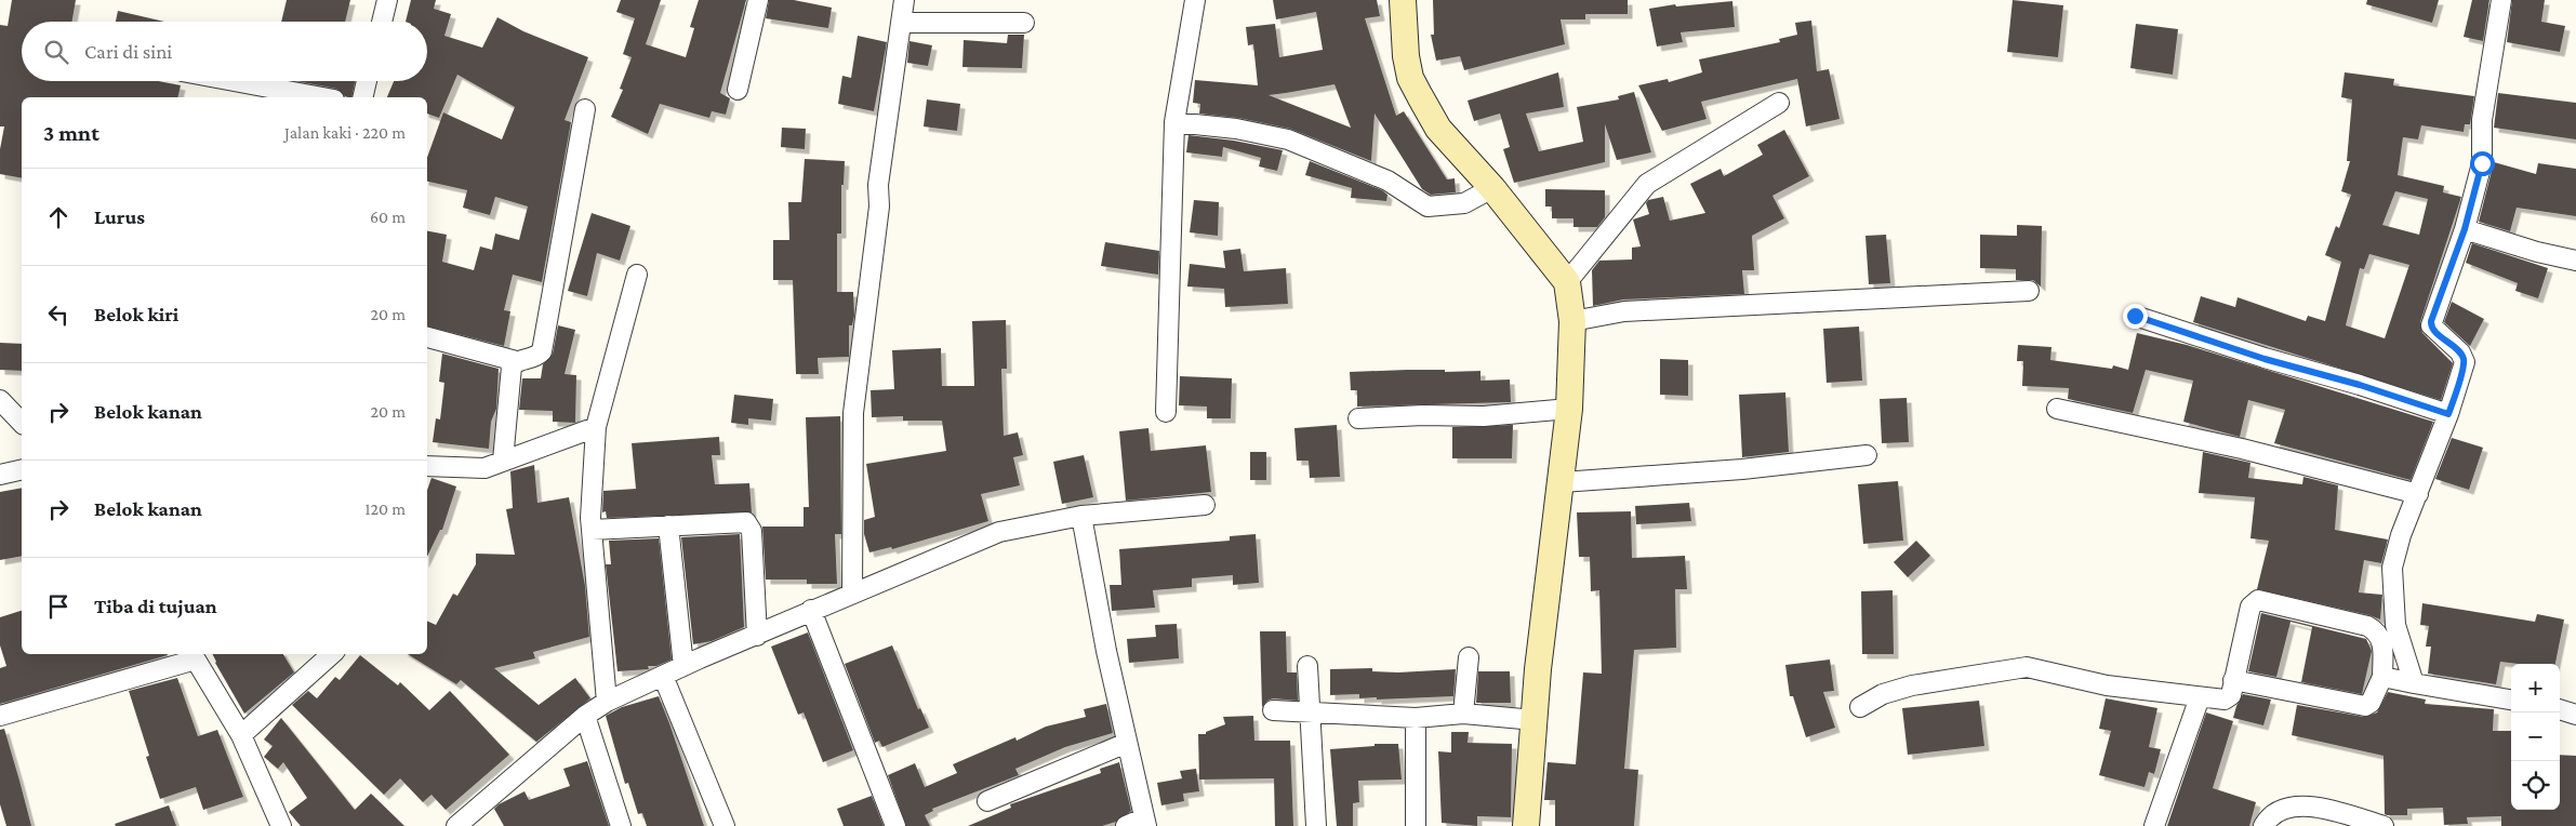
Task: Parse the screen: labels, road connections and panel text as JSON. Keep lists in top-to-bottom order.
{
  "page": {
    "search": "Cari di sini",
    "heading": ["3 mnt", "Jalan kaki · 220 m"],
    "list": [
      ["Lurus", "60 m"],
      ["Belok kiri", "20 m"],
      ["Belok kanan", "20 m"],
      ["Belok kanan", "120 m"],
      "Tiba di tujuan"
    ],
    "map_buttons": ["+", "−"]
  }
}
